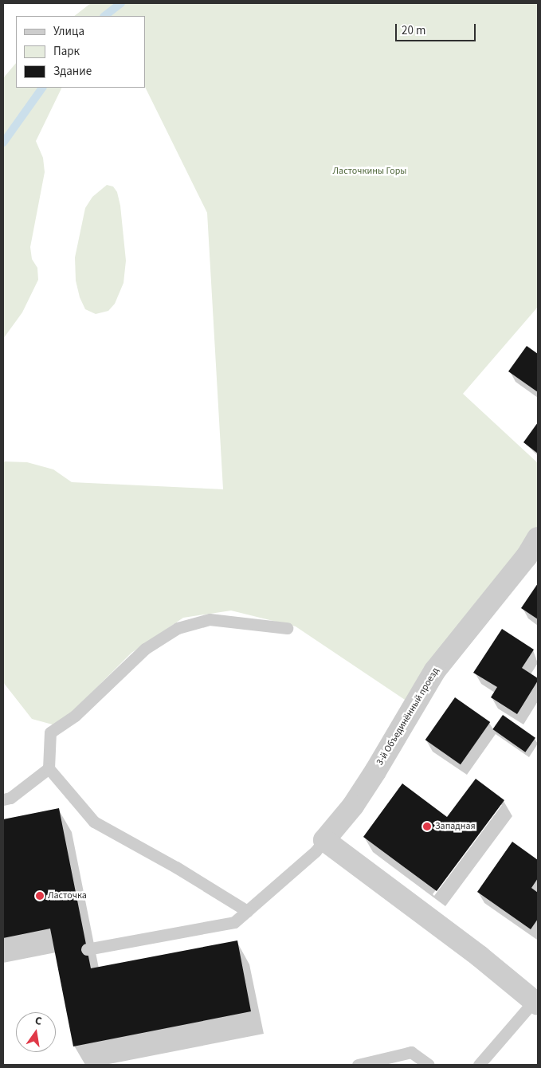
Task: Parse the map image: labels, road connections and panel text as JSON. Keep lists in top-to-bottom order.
{
  "streets": {
    "street": ["3-й Объединённый проезд"]
  },
  "parks": ["Ласточкины Горы"],
  "places": ["Западная", "Ласточка"],
  "legend": ["Улица", "Парк", "Здание"],
  "scale_bar": "20 m",
  "north": "top"
}
